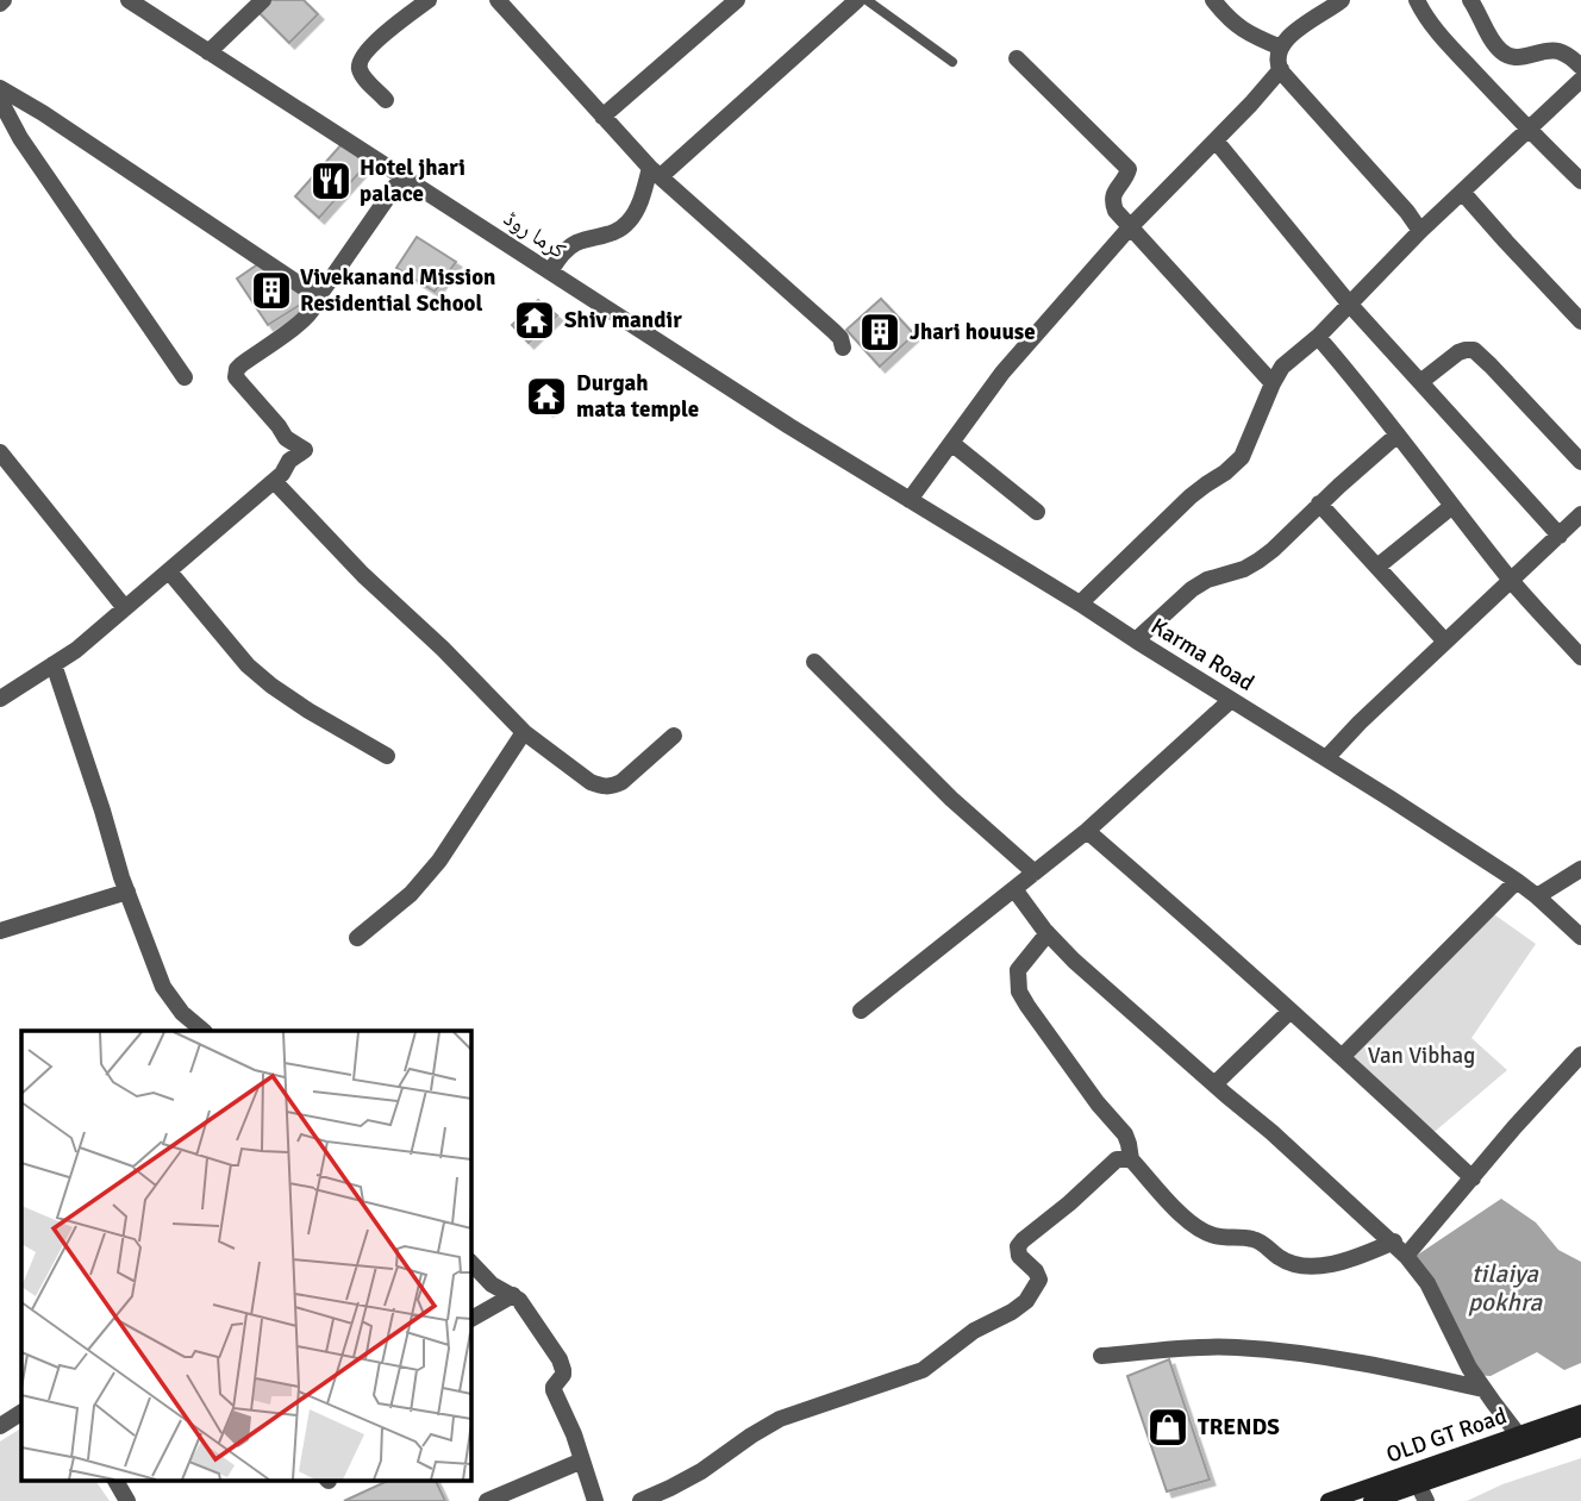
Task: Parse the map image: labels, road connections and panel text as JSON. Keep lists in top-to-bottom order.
{
  "streets": {
    "main road": ["OLD GT Road"],
    "street": ["کرما روڈ", "Karma Road"]
  },
  "crossings": [
    ["کرما روڈ", "Karma Road"]
  ],
  "water": ["tilaiya pokhra"],
  "parks": ["Van Vibhag"],
  "places": {
    "restaurant": ["Hotel jhari palace"],
    "building": ["Vivekanand Mission Residential School", "Jhari houuse"],
    "temple": ["Shiv mandir", "Durgah mata temple"],
    "shop": ["TRENDS"]
  }
}
